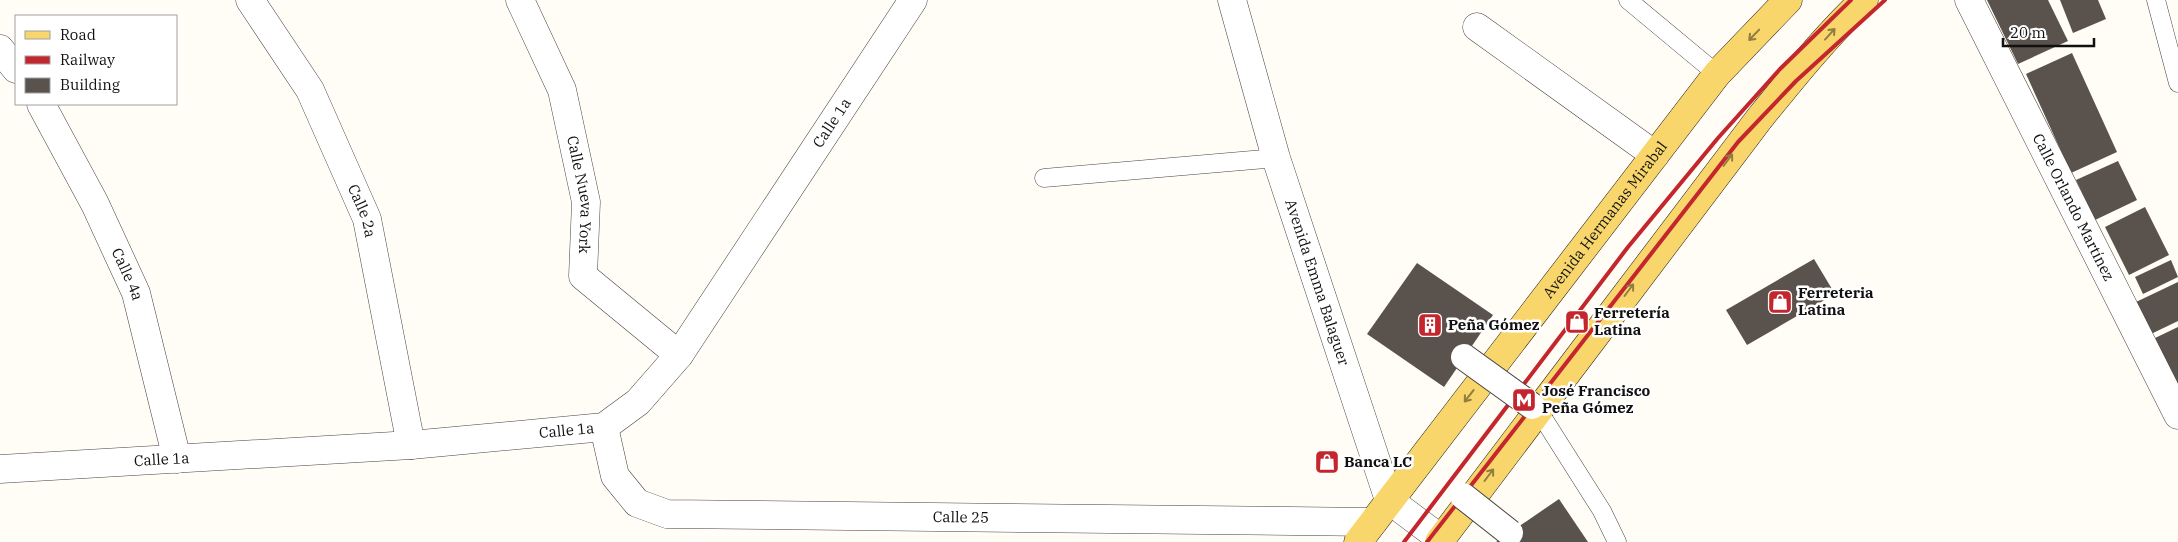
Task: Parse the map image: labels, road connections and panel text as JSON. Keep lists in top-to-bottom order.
{
  "streets": {
    "main road": ["Avenida Hermanas Mirabal"],
    "street": [
      "Calle 1a",
      "Calle Nueva York",
      "Calle Orlando Martínez",
      "Calle 2a",
      "Calle 4a",
      "Avenida Emma Balaguer",
      "Calle 25"
    ]
  },
  "crossings": [
    ["Calle 1a", "Calle Nueva York"],
    ["Calle 1a", "Calle 2a"],
    ["Calle 1a", "Calle 4a"],
    ["Calle 1a", "Calle 25"],
    ["Avenida Hermanas Mirabal", "Avenida Emma Balaguer"],
    ["Avenida Hermanas Mirabal", "Calle 25"]
  ],
  "places": {
    "shop": ["Ferreteria Latina", "Ferretería Latina", "Banca LC"],
    "building": ["Peña Gómez"],
    "metro station": ["José Francisco Peña Gómez"]
  },
  "legend": ["Road", "Railway", "Building"],
  "scale_bar": "20 m"
}
